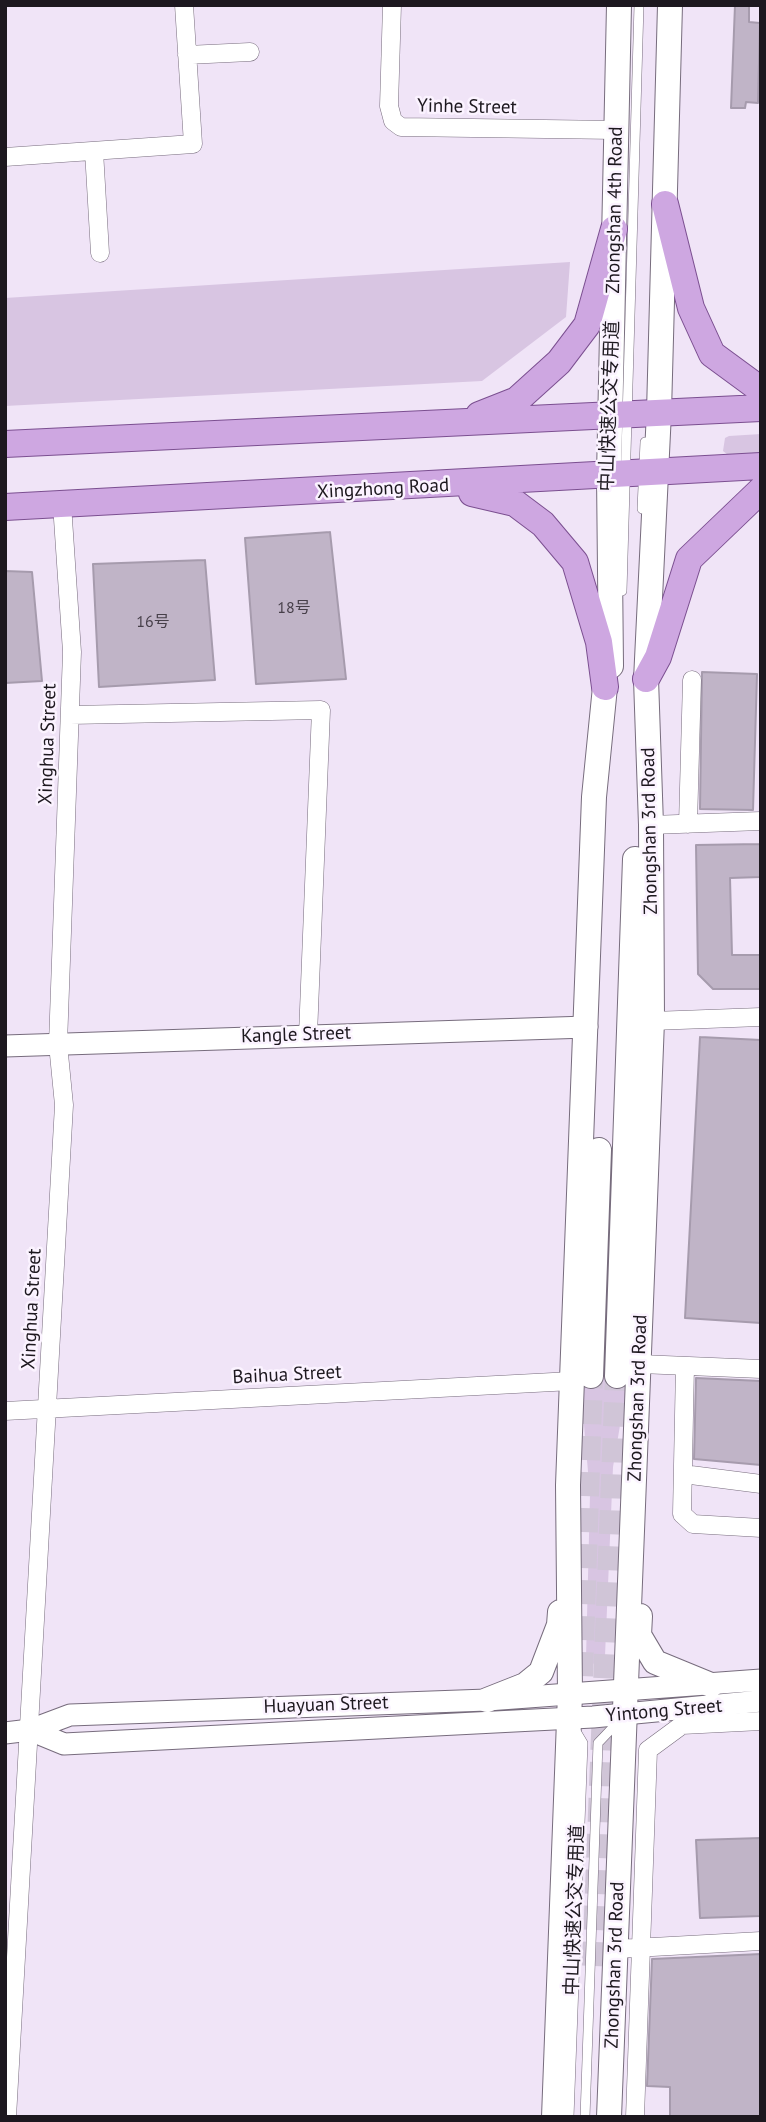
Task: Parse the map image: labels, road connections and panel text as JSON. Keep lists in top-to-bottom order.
{
  "streets": {
    "main road": ["Zhongshan 4th Road", "Xingzhong Road", "Zhongshan 3rd Road"],
    "street": [
      "Yinhe Street",
      "Xinghua Street",
      "Kangle Street",
      "Baihua Street",
      "Huayuan Street",
      "Yintong Street"
    ],
    "lane": ["中山快速公交专用道"]
  },
  "crossings": [
    ["Yinhe Street", "Zhongshan 4th Road"],
    ["Zhongshan 4th Road", "中山快速公交专用道"],
    ["Zhongshan 4th Road", "Zhongshan 3rd Road"],
    ["中山快速公交专用道", "Xingzhong Road"],
    ["中山快速公交专用道", "Zhongshan 3rd Road"],
    ["中山快速公交专用道", "Huayuan Street"],
    ["中山快速公交专用道", "Yintong Street"],
    ["Xingzhong Road", "Xinghua Street"],
    ["Xingzhong Road", "Zhongshan 3rd Road"],
    ["Xinghua Street", "Kangle Street"],
    ["Xinghua Street", "Baihua Street"],
    ["Xinghua Street", "Huayuan Street"],
    ["Zhongshan 3rd Road", "Kangle Street"],
    ["Zhongshan 3rd Road", "Baihua Street"],
    ["Zhongshan 3rd Road", "Huayuan Street"],
    ["Zhongshan 3rd Road", "Yintong Street"],
    ["Huayuan Street", "Yintong Street"]
  ],
  "house_numbers": ["18号", "16号"]
}
